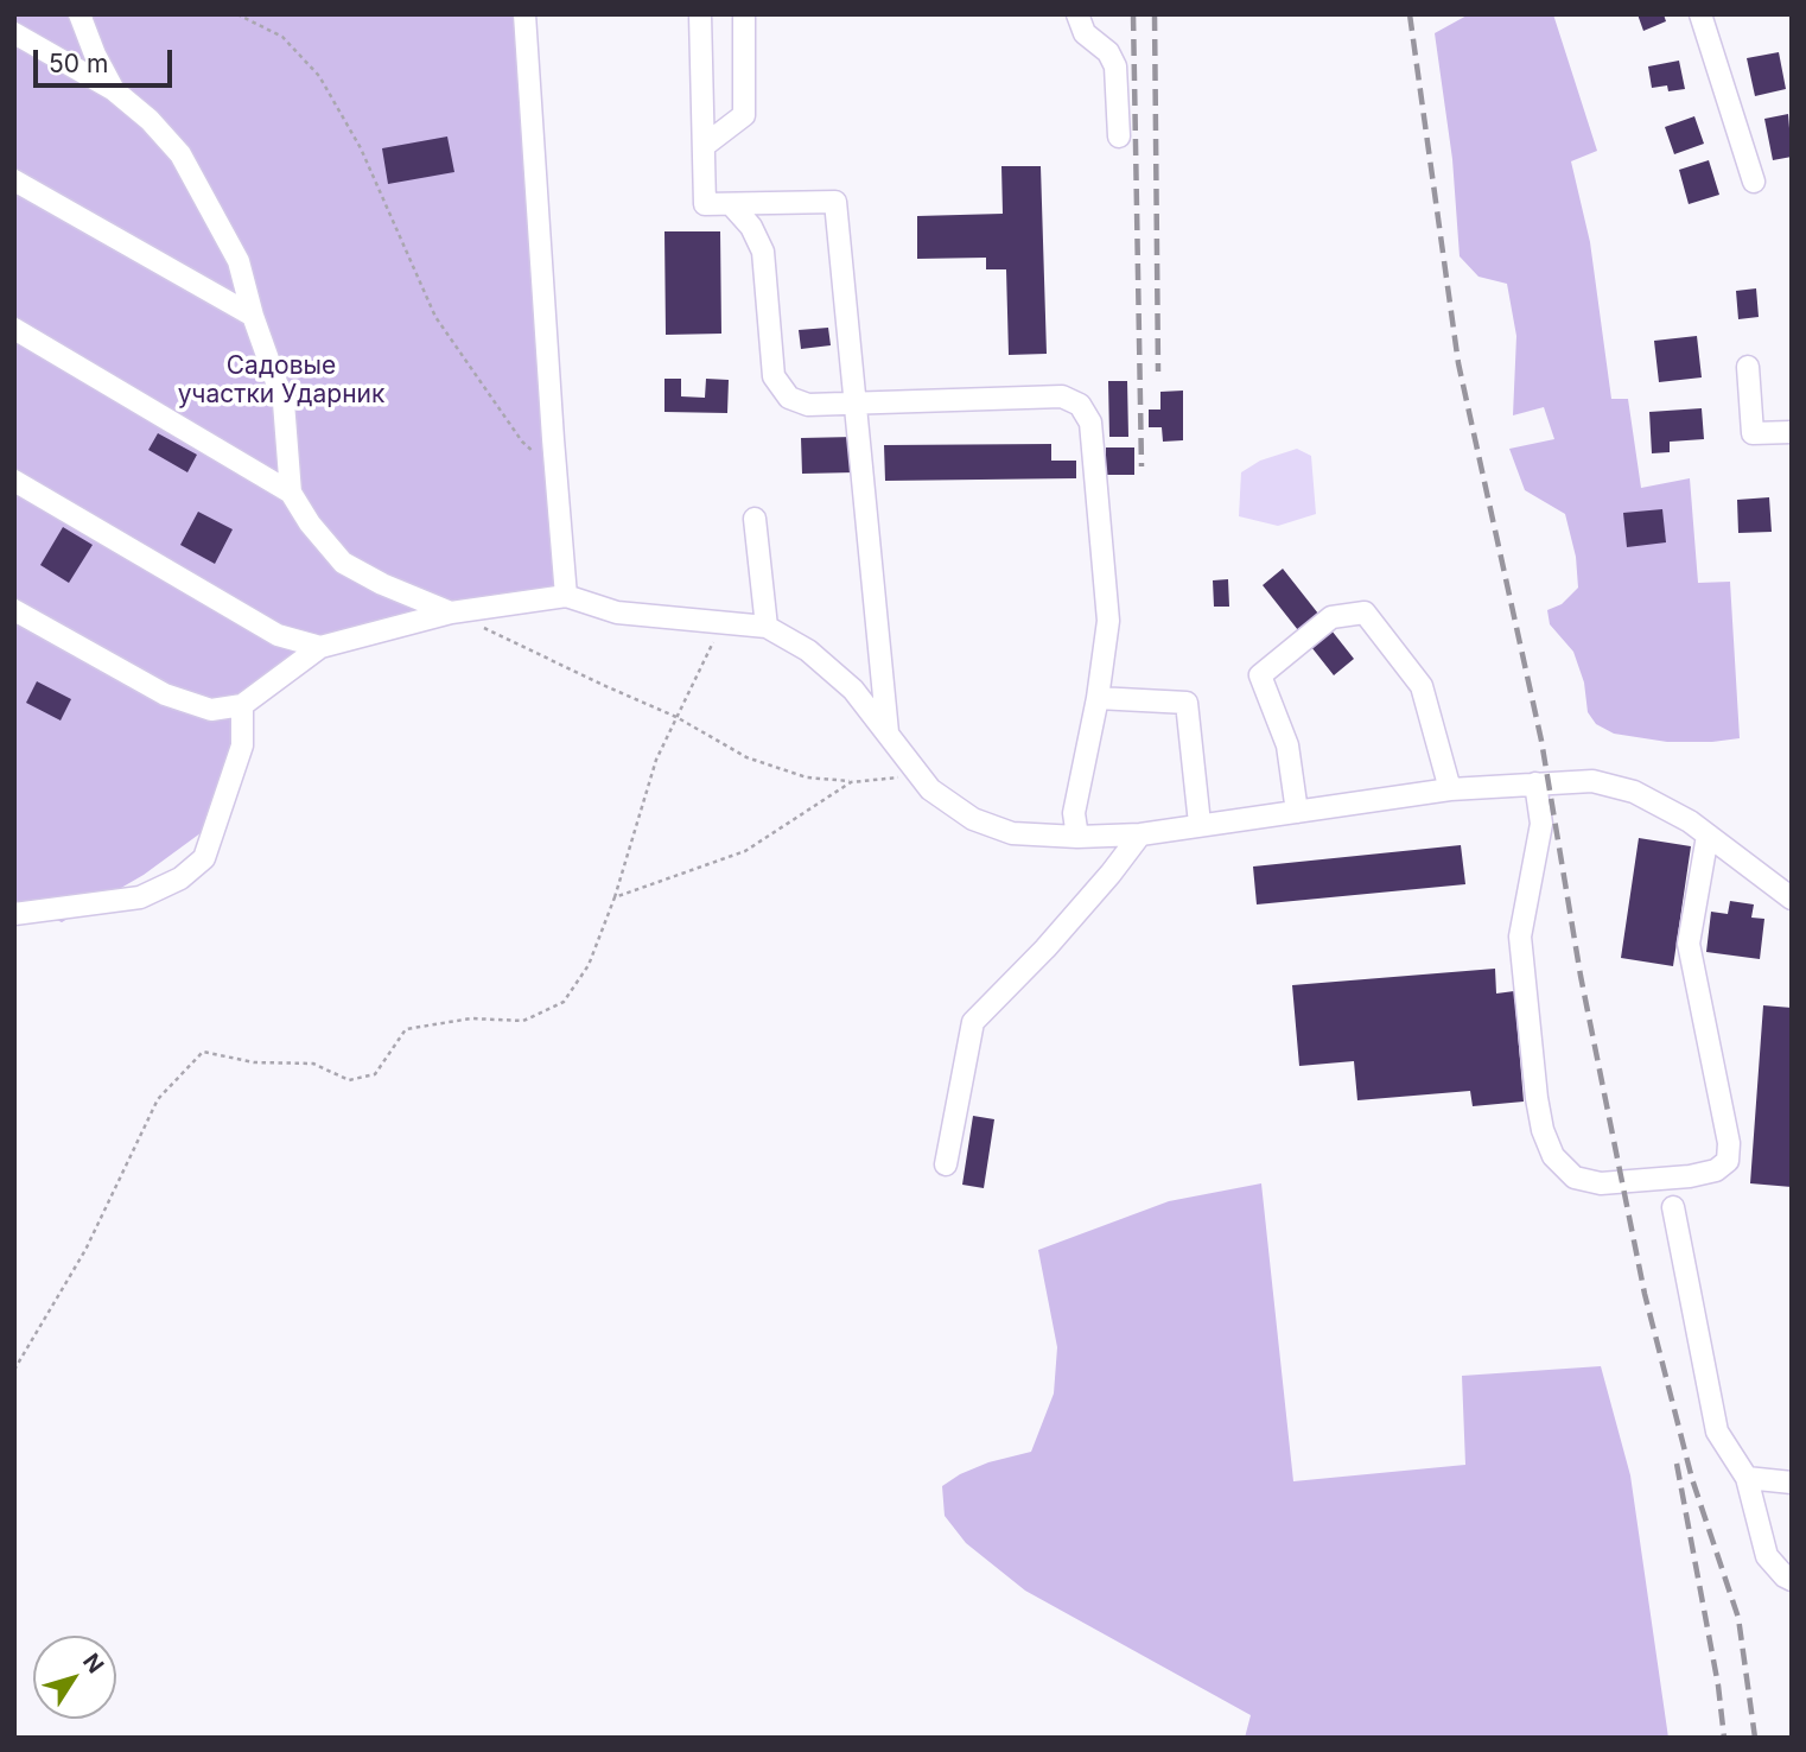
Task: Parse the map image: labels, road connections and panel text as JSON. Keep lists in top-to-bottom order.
{
  "parks": ["Садовые участки Ударник"],
  "scale_bar": "50 m",
  "north": "top right"
}
